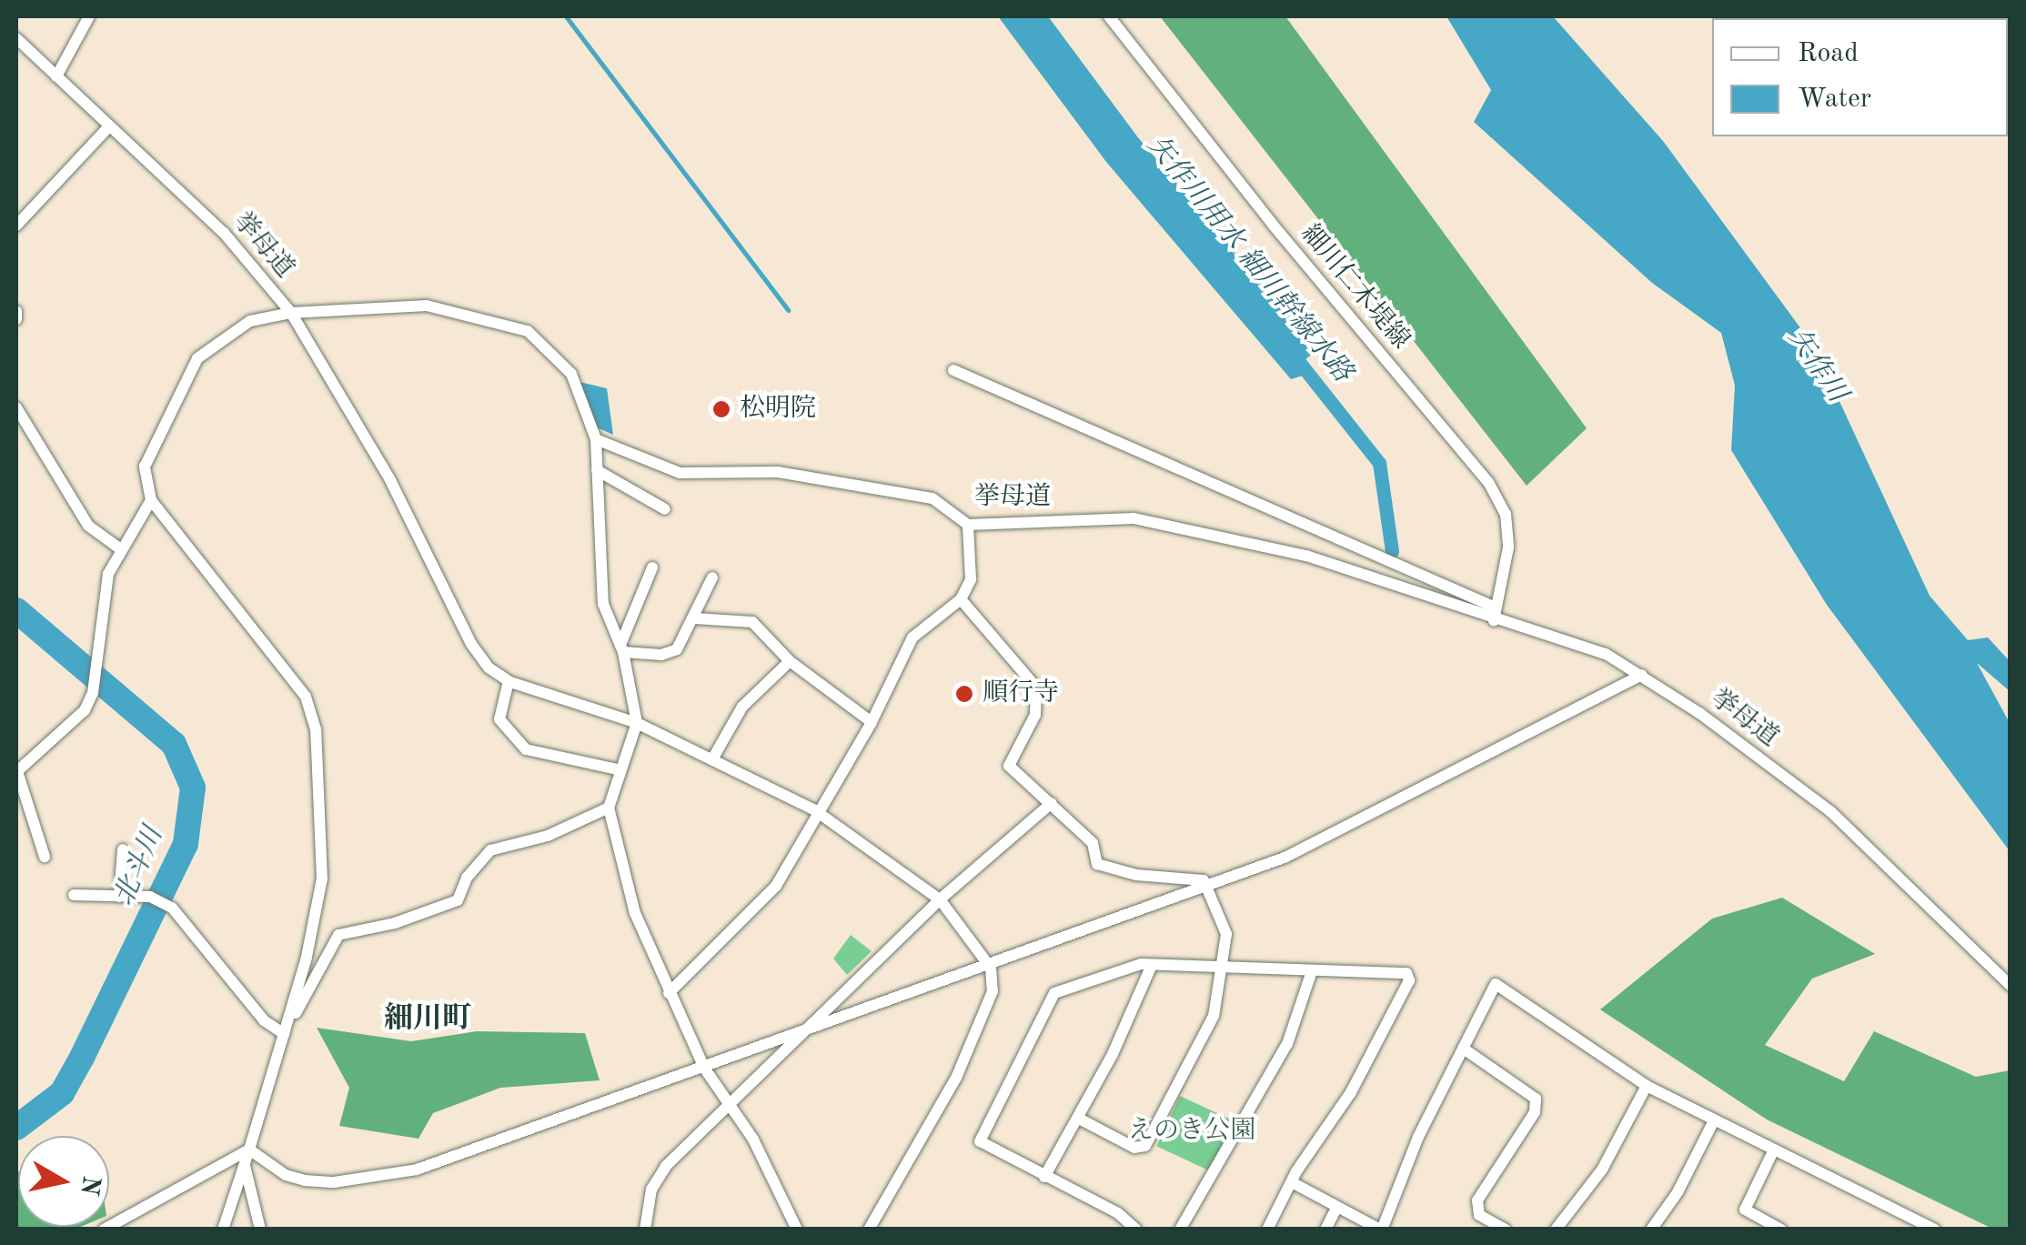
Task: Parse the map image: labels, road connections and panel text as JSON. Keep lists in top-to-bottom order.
{
  "streets": {
    "street": ["挙母道", "細川仁木堤線"]
  },
  "crossings": [
    ["挙母道", "細川仁木堤線"]
  ],
  "districts": ["細川町"],
  "water": ["矢作川用水 細川幹線水路", "矢作川", "北斗川"],
  "parks": ["えのき公園"],
  "places": ["松明院", "順行寺"],
  "legend": ["Road", "Water"],
  "north": "right"
}
